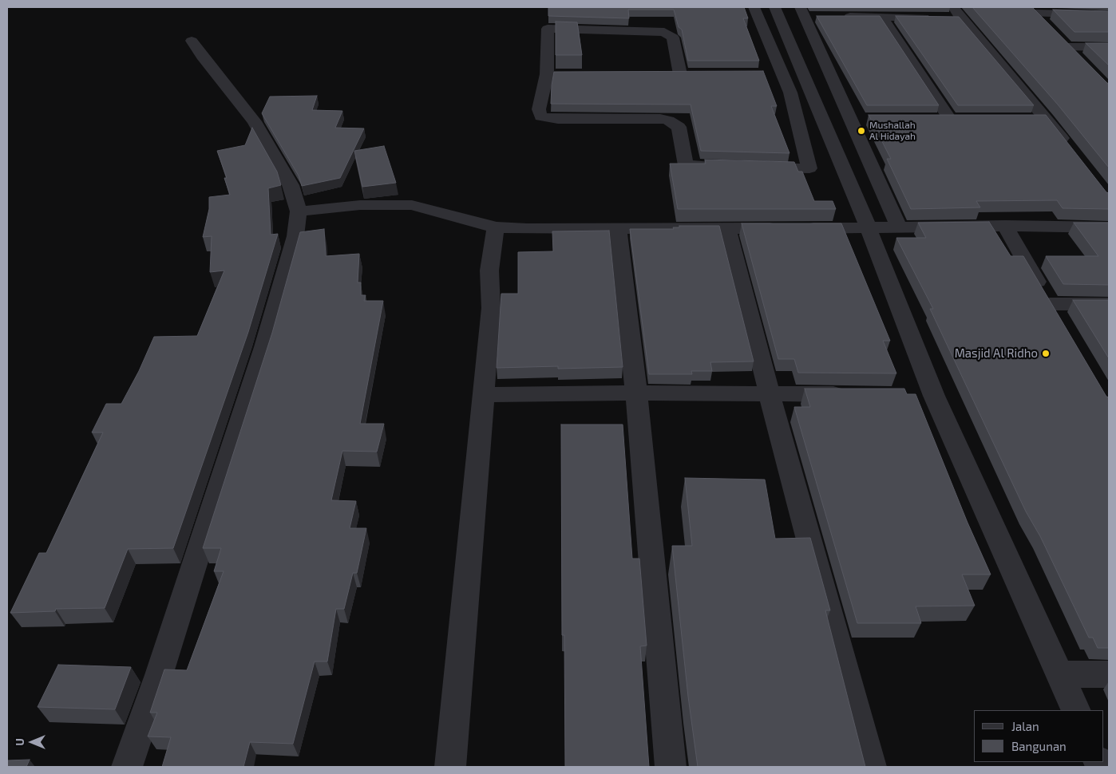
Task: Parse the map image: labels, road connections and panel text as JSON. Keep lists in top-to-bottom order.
{
  "places": ["Mushallah Al Hidayah", "Masjid Al Ridho"],
  "legend": ["Jalan", "Bangunan"],
  "north": "left"
}
